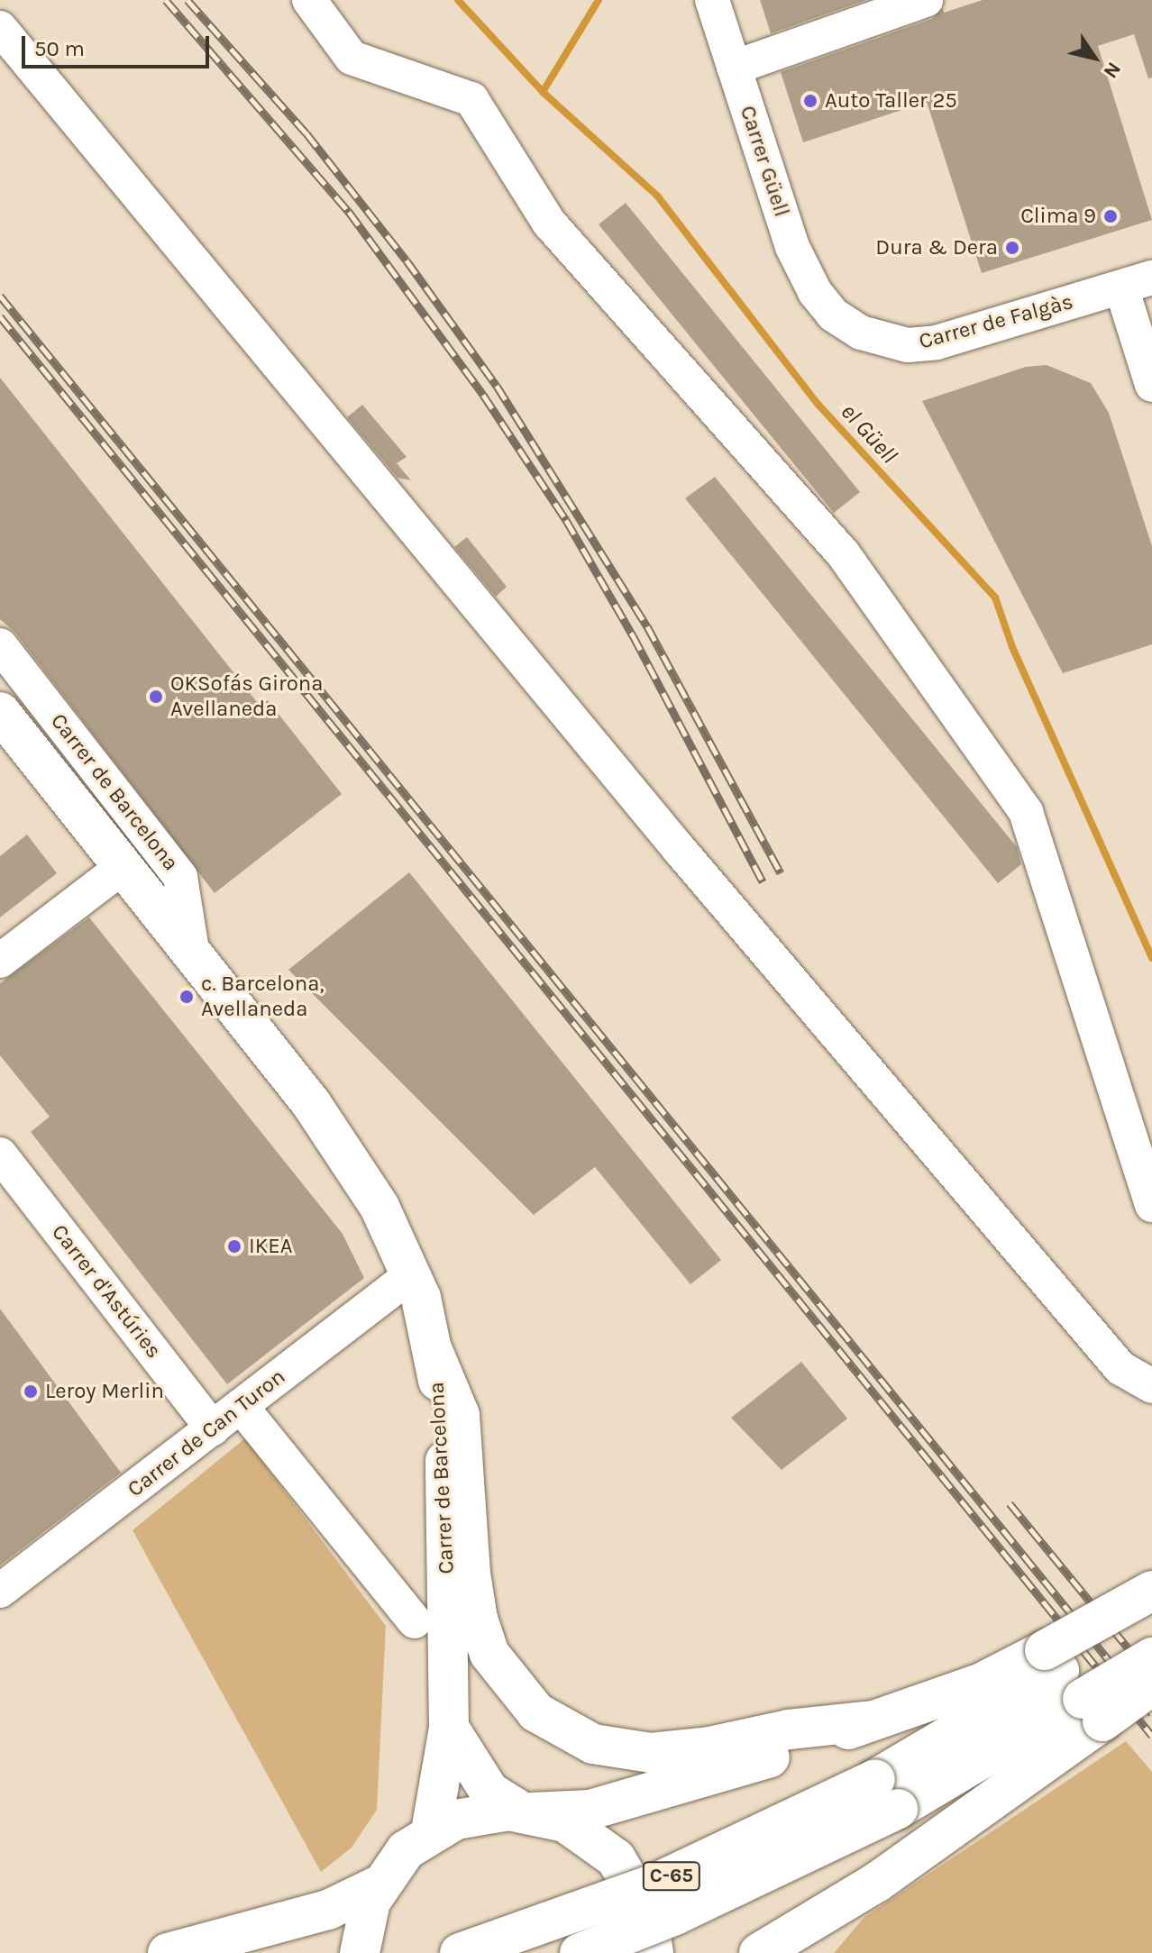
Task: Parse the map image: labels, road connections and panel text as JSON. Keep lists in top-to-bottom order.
{
  "streets": {
    "main road": ["Carrer de Barcelona", "C-65"],
    "street": [
      "Carrer Güell",
      "Carrer de Falgàs",
      "Carrer d'Astúries",
      "Carrer de Can Turon"
    ]
  },
  "crossings": [
    ["Carrer Güell", "Carrer de Falgàs"],
    ["Carrer de Barcelona", "Carrer de Can Turon"],
    ["Carrer d'Astúries", "Carrer de Can Turon"]
  ],
  "water": ["el Güell"],
  "places": [
    "Auto Taller 25",
    "Clima 9",
    "Dura & Dera",
    "OKSofás Girona Avellaneda",
    "c. Barcelona, Avellaneda",
    "IKEA",
    "Leroy Merlin"
  ],
  "scale_bar": "50 m",
  "north": "bottom right"
}
